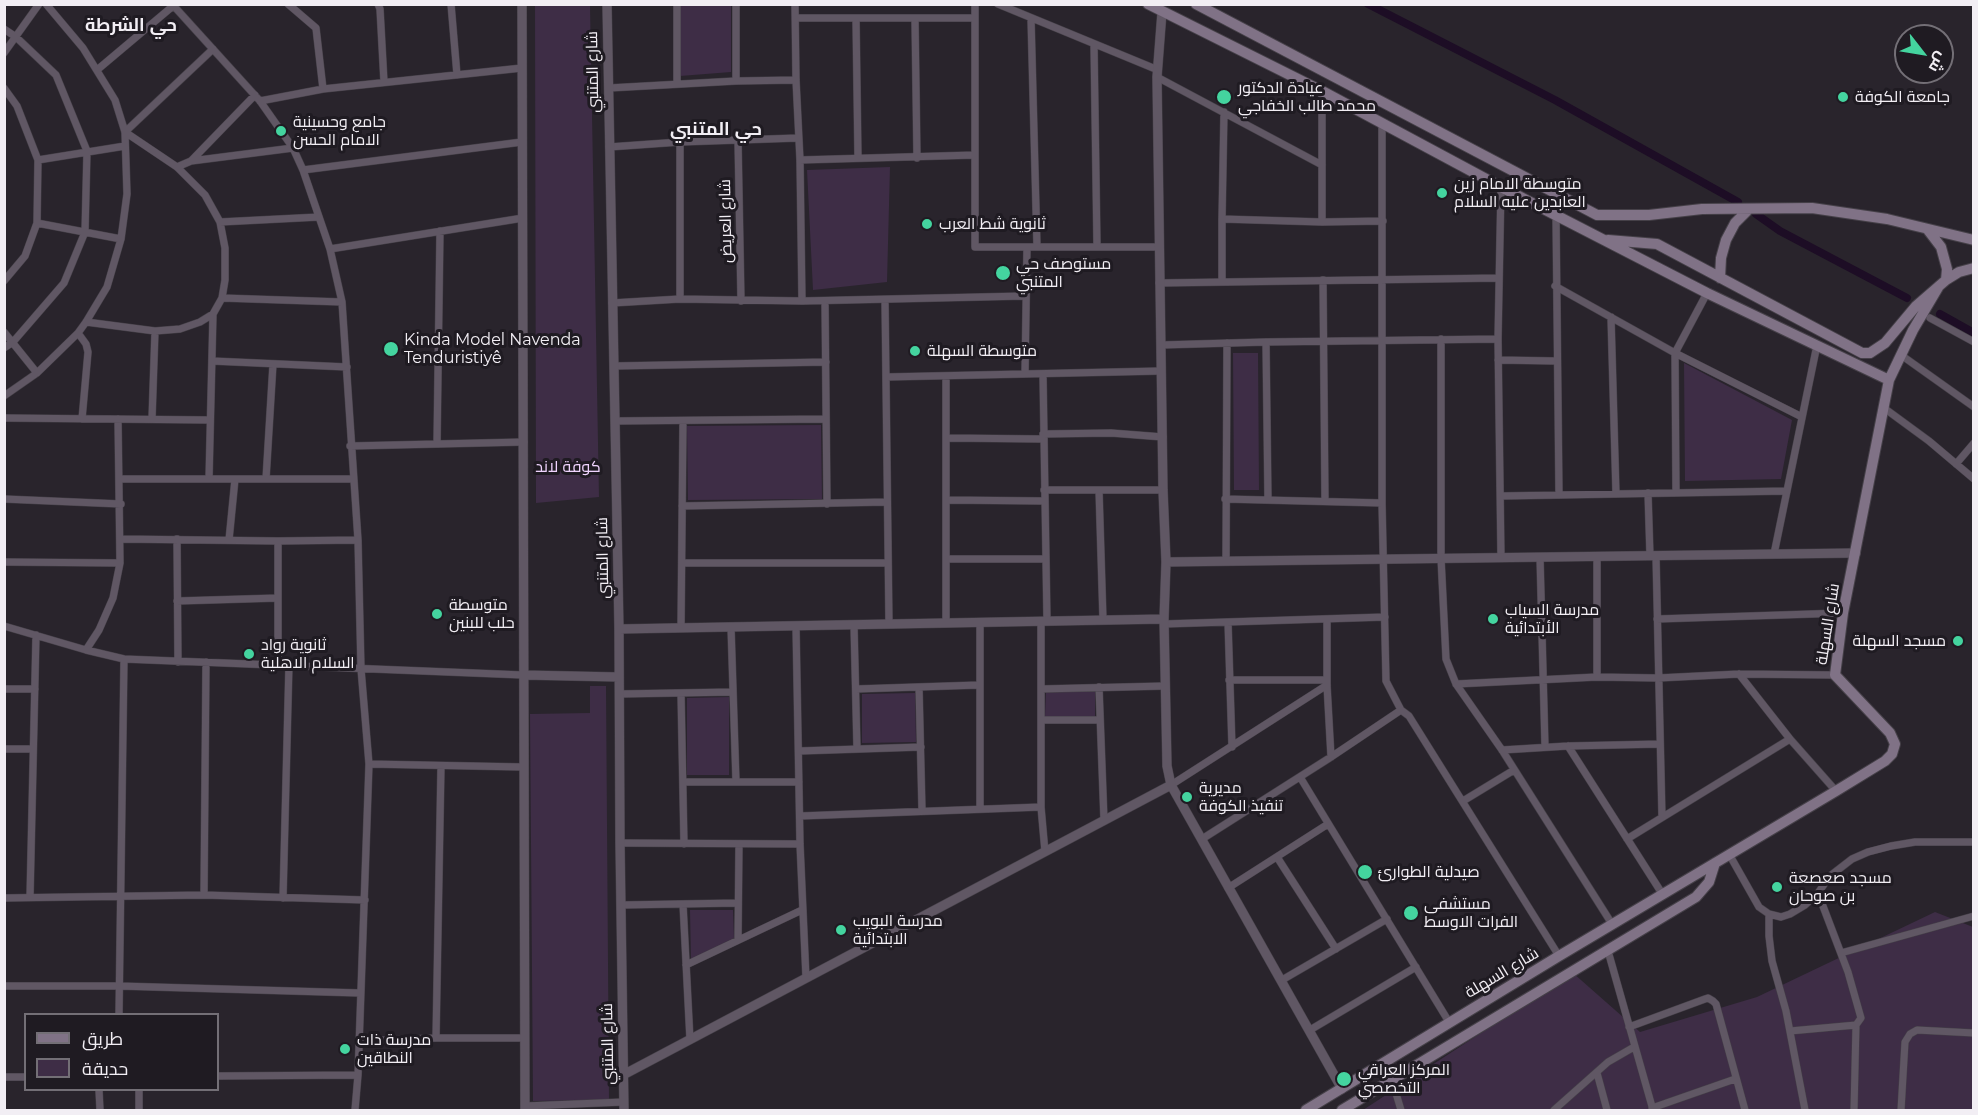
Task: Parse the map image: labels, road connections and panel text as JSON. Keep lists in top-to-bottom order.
{
  "streets": {
    "main road": ["شارع السهلة"],
    "street": ["شارع المتنبي", "شارع العريض"]
  },
  "districts": ["حي الشرطة", "حي المتنبي"],
  "parks": ["كوفة لاند"],
  "places": [
    "عيادة الدكتور محمد طالب الخفاجي",
    "جامعة الكوفة",
    "جامع وحسينية الامام الحسن",
    "متوسطة الامام زين العابدين عليه السلام",
    "ثانوية شط العرب",
    "مستوصف حي المتنبي",
    "Kinda Model Navenda Tenduristiyê",
    "متوسطة السهلة",
    "متوسطة حلب للبنين",
    "مدرسة السياب الأبتدائية",
    "مسجد السهلة",
    "ثانوية رواد السلام الاهلية",
    "مديرية تنفيذ الكوفة",
    "صيدلية الطوارئ",
    "مسجد صعصعة بن صوحان",
    "مستشفى الفرات الاوسط",
    "مدرسة البويب الابتدائية",
    "مدرسة ذات النطاقين",
    "المركز العراقي التخصصي"
  ],
  "legend": ["طريق", "حديقة"],
  "north": "bottom right"
}
